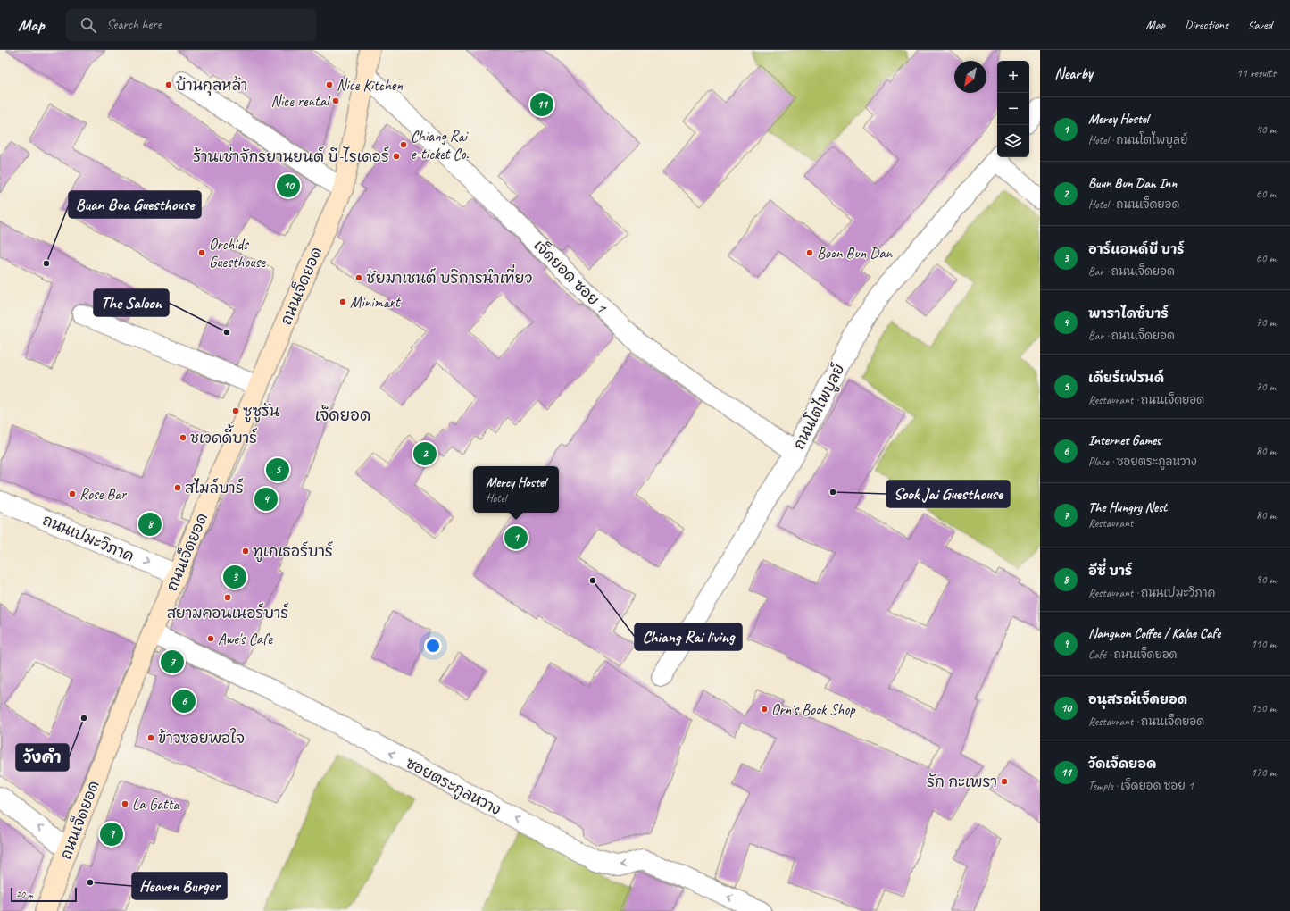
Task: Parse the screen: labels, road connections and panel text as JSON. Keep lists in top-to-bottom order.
{
  "streets": {
    "street": [
      "เจ็ดยอด ซอย 1",
      "ถนนเจ็ดยอด",
      "ถนนโตไพบูลย์",
      "ถนนเปมะวิภาค",
      "ซอยตระกูลหวาง"
    ]
  },
  "crossings": [
    ["เจ็ดยอด ซอย 1", "ถนนเจ็ดยอด"],
    ["เจ็ดยอด ซอย 1", "ถนนโตไพบูลย์"],
    ["ถนนเจ็ดยอด", "ถนนเปมะวิภาค"],
    ["ถนนเจ็ดยอด", "ซอยตระกูลหวาง"]
  ],
  "one_way": ["ถนนเปมะวิภาค", "ซอยตระกูลหวาง"],
  "districts": ["เจ็ดยอด"],
  "places": [
    "บ้านกุลหล้า",
    "Nice Kitchen",
    "Nice rental",
    "Chiang Rai e-ticket Co.",
    "ร้านเช่าจักรยานยนต์ บี-ไรเดอร์",
    "Orchids Guesthouse",
    "Boon Bun Dan",
    "Buan Bua Guesthouse",
    "ชัยมาเชนต์ บริการนำเที่ยว",
    "Minimart",
    "The Saloon",
    "ซูซูรัน",
    "ชเวดดี้บาร์",
    "สไมล์บาร์",
    "Sook Jai Guesthouse",
    "Rose Bar",
    "ทูเกเธอร์บาร์",
    "Chiang Rai living",
    "สยามคอนเนอร์บาร์",
    "Awe's Cafe",
    "Orn's Book Shop",
    "วังคำ",
    "ข้าวซอยพอใจ",
    "รัก กะเพรา",
    "La Gatta",
    "Heaven Burger"
  ],
  "scale_bar": "20 m",
  "north": "bottom left",
  "page": {
    "header": "Map",
    "search": "Search here",
    "nav": ["Map", "Directions", "Saved"],
    "heading": ["Nearby", "11 results"],
    "map_buttons": ["+", "−"],
    "pins": [
      "11",
      "10",
      "2",
      "5",
      "4",
      "8",
      "1",
      "3",
      "7",
      "6",
      "9"
    ],
    "list": [
      {
        "mark": "1",
        "name": "Mercy Hostel",
        "note": "Hotel · ถนนโตไพบูลย์",
        "value": "40 m"
      },
      {
        "mark": "2",
        "name": "Buun Bun Dan Inn",
        "note": "Hotel · ถนนเจ็ดยอด",
        "value": "60 m"
      },
      {
        "mark": "3",
        "name": "อาร์แอนด์บี บาร์",
        "note": "Bar · ถนนเจ็ดยอด",
        "value": "60 m"
      },
      {
        "mark": "4",
        "name": "พาราไดซ์บาร์",
        "note": "Bar · ถนนเจ็ดยอด",
        "value": "70 m"
      },
      {
        "mark": "5",
        "name": "เดียร์เฟรนด์",
        "note": "Restaurant · ถนนเจ็ดยอด",
        "value": "70 m"
      },
      {
        "mark": "6",
        "name": "Internet Games",
        "note": "Place · ซอยตระกูลหวาง",
        "value": "80 m"
      },
      {
        "mark": "7",
        "name": "The Hungry Nest",
        "note": "Restaurant",
        "value": "80 m"
      },
      {
        "mark": "8",
        "name": "อีซี่ บาร์",
        "note": "Restaurant · ถนนเปมะวิภาค",
        "value": "90 m"
      },
      {
        "mark": "9",
        "name": "Nangnon Coffee / Kalae Cafe",
        "note": "Café · ถนนเจ็ดยอด",
        "value": "110 m"
      },
      {
        "mark": "10",
        "name": "อนุสรณ์เจ็ดยอด",
        "note": "Restaurant · ถนนเจ็ดยอด",
        "value": "150 m"
      },
      {
        "mark": "11",
        "name": "วัดเจ็ดยอด",
        "note": "Temple · เจ็ดยอด ซอย 1",
        "value": "170 m"
      }
    ],
    "popup": ["Mercy Hostel", "Hotel"],
    "scale": "20 m"
  }
}
